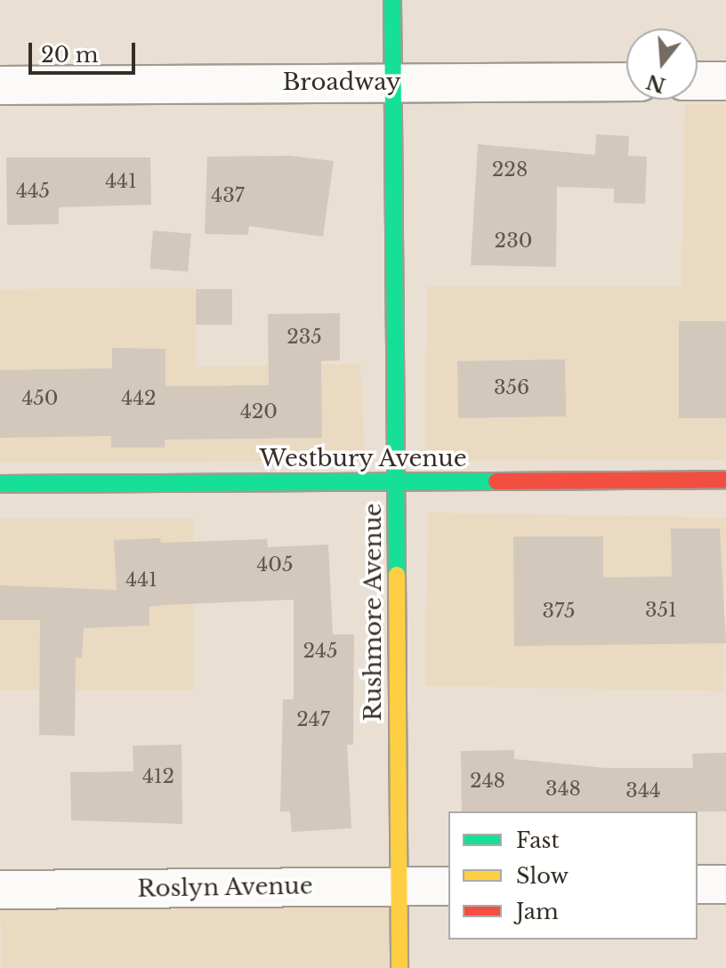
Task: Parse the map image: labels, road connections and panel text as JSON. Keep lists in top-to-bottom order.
{
  "streets": {
    "street": [
      "Broadway",
      "Westbury Avenue",
      "Rushmore Avenue",
      "Roslyn Avenue"
    ]
  },
  "crossings": [
    ["Broadway", "Rushmore Avenue"],
    ["Westbury Avenue", "Rushmore Avenue"],
    ["Rushmore Avenue", "Roslyn Avenue"]
  ],
  "house_numbers": [
    "228",
    "441",
    "445",
    "437",
    "230",
    "235",
    "356",
    "450",
    "442",
    "420",
    "405",
    "441",
    "351",
    "375",
    "245",
    "247",
    "412",
    "248",
    "348",
    "344"
  ],
  "legend": ["Fast", "Slow", "Jam"],
  "scale_bar": "20 m",
  "north": "bottom"
}
